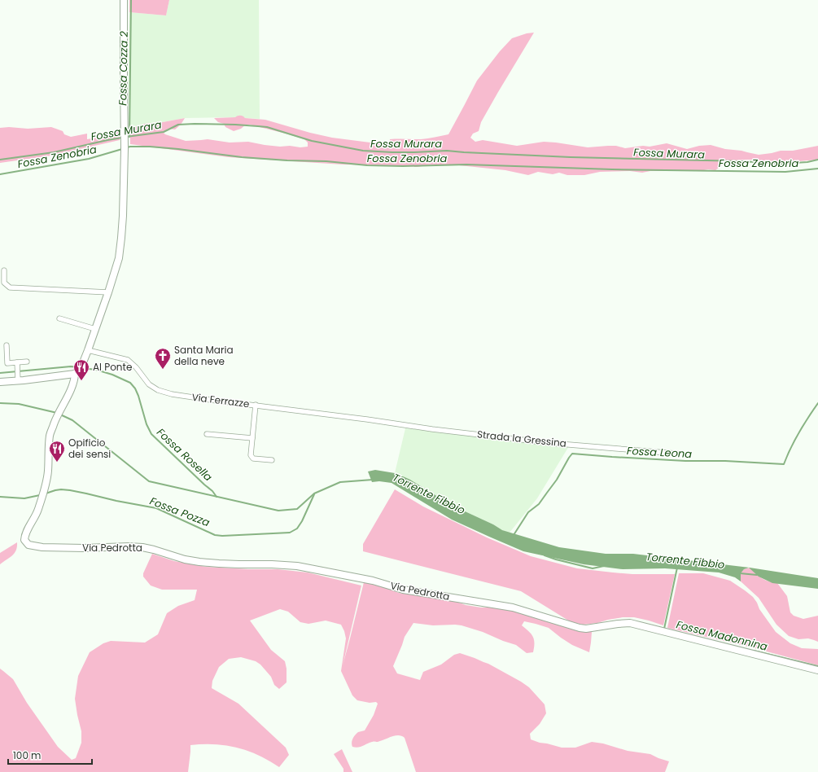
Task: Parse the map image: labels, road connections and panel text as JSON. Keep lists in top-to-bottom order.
{
  "streets": {
    "street": ["Via Ferrazze", "Strada la Gressina", "Via Pedrotta"]
  },
  "crossings": [
    ["Via Ferrazze", "Strada la Gressina"]
  ],
  "water": [
    "Fossa Cozza 2",
    "Fossa Murara",
    "Fossa Zenobria",
    "Fossa Leona",
    "Fossa Rosella",
    "Torrente Fibbio",
    "Fossa Pozza",
    "Fossa Madonnina"
  ],
  "places": {
    "church": ["Santa Maria della neve"],
    "restaurant": ["Al Ponte", "Opificio dei sensi"]
  },
  "scale_bar": "100 m"
}
